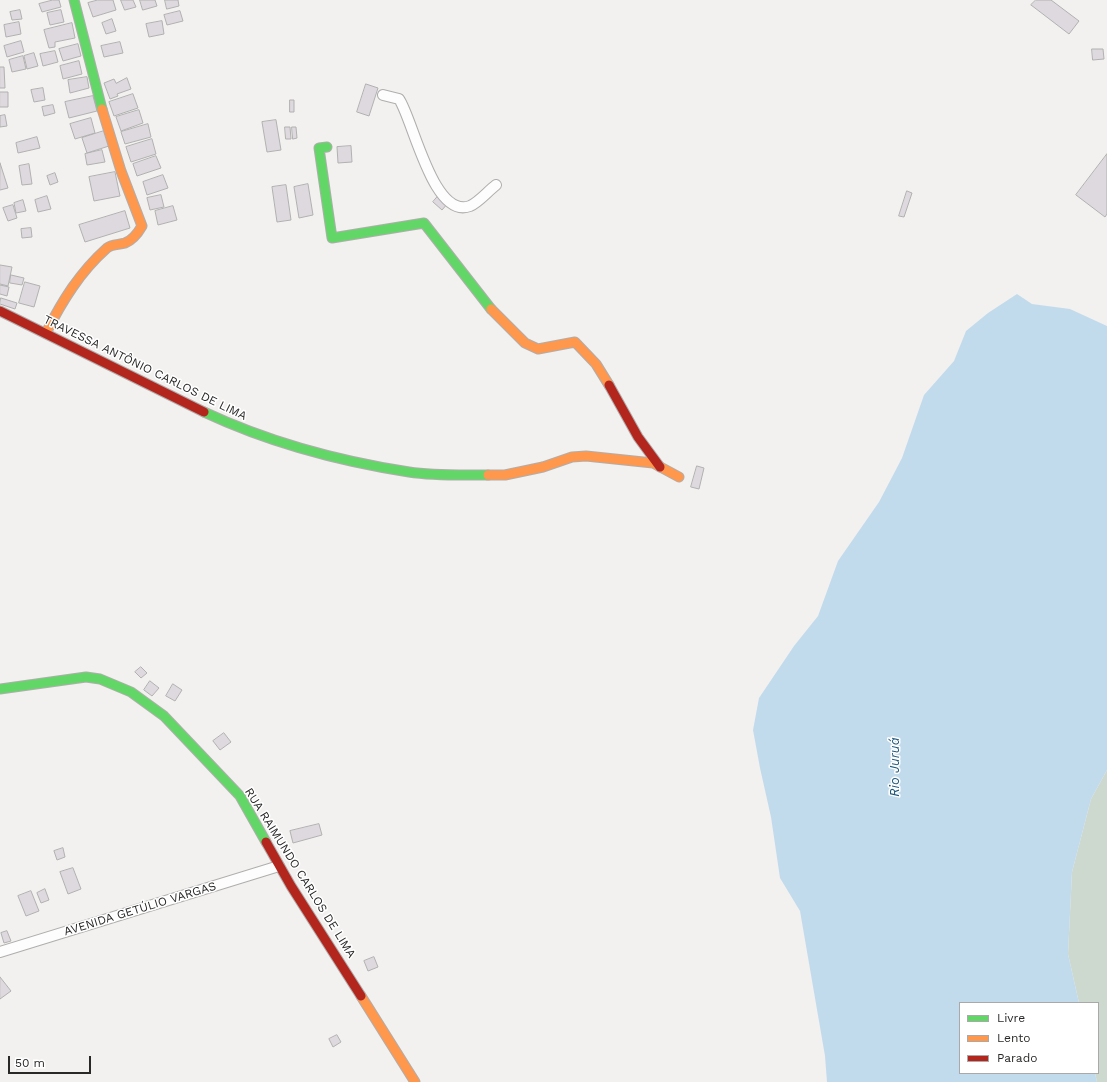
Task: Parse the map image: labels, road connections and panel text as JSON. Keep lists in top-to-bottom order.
{
  "streets": {
    "street": ["TRAVESSA ANTÔNIO CARLOS DE LIMA", "RUA RAIMUNDO CARLOS DE LIMA", "AVENIDA GETÚLIO VARGAS"]
  },
  "crossings": [
    ["RUA RAIMUNDO CARLOS DE LIMA", "AVENIDA GETÚLIO VARGAS"]
  ],
  "water": ["Rio Juruá"],
  "legend": ["Livre", "Lento", "Parado"],
  "scale_bar": "50 m"
}
